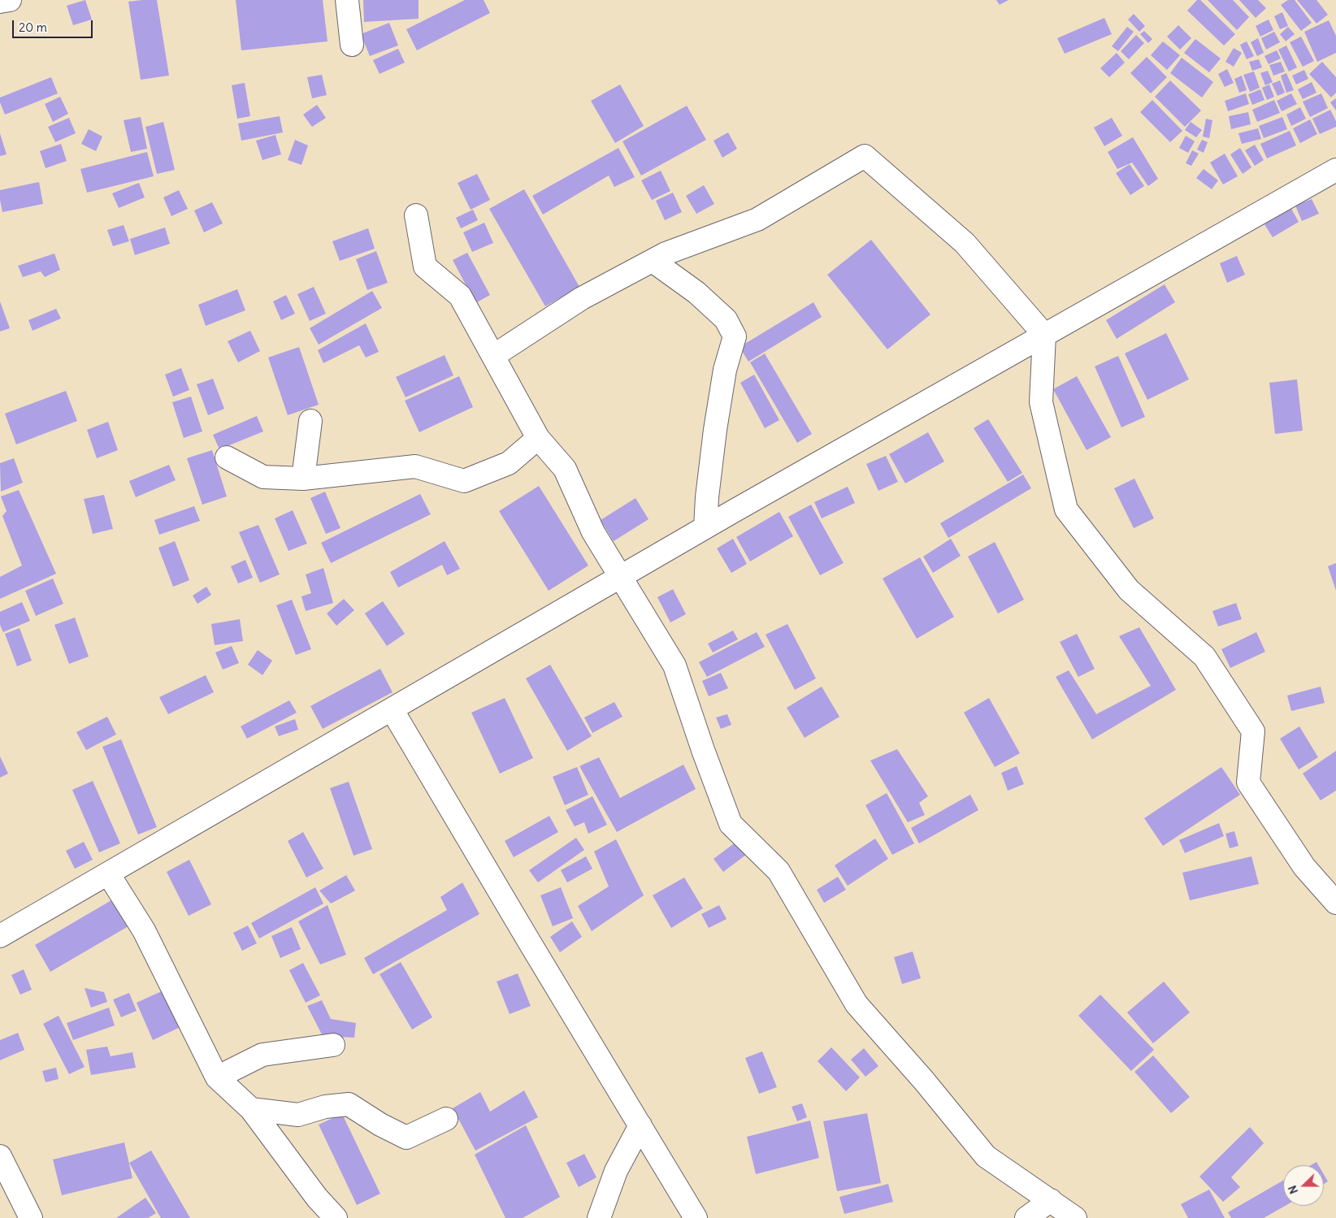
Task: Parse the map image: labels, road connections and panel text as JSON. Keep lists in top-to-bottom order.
{
  "scale_bar": "20 m",
  "north": "left"
}
